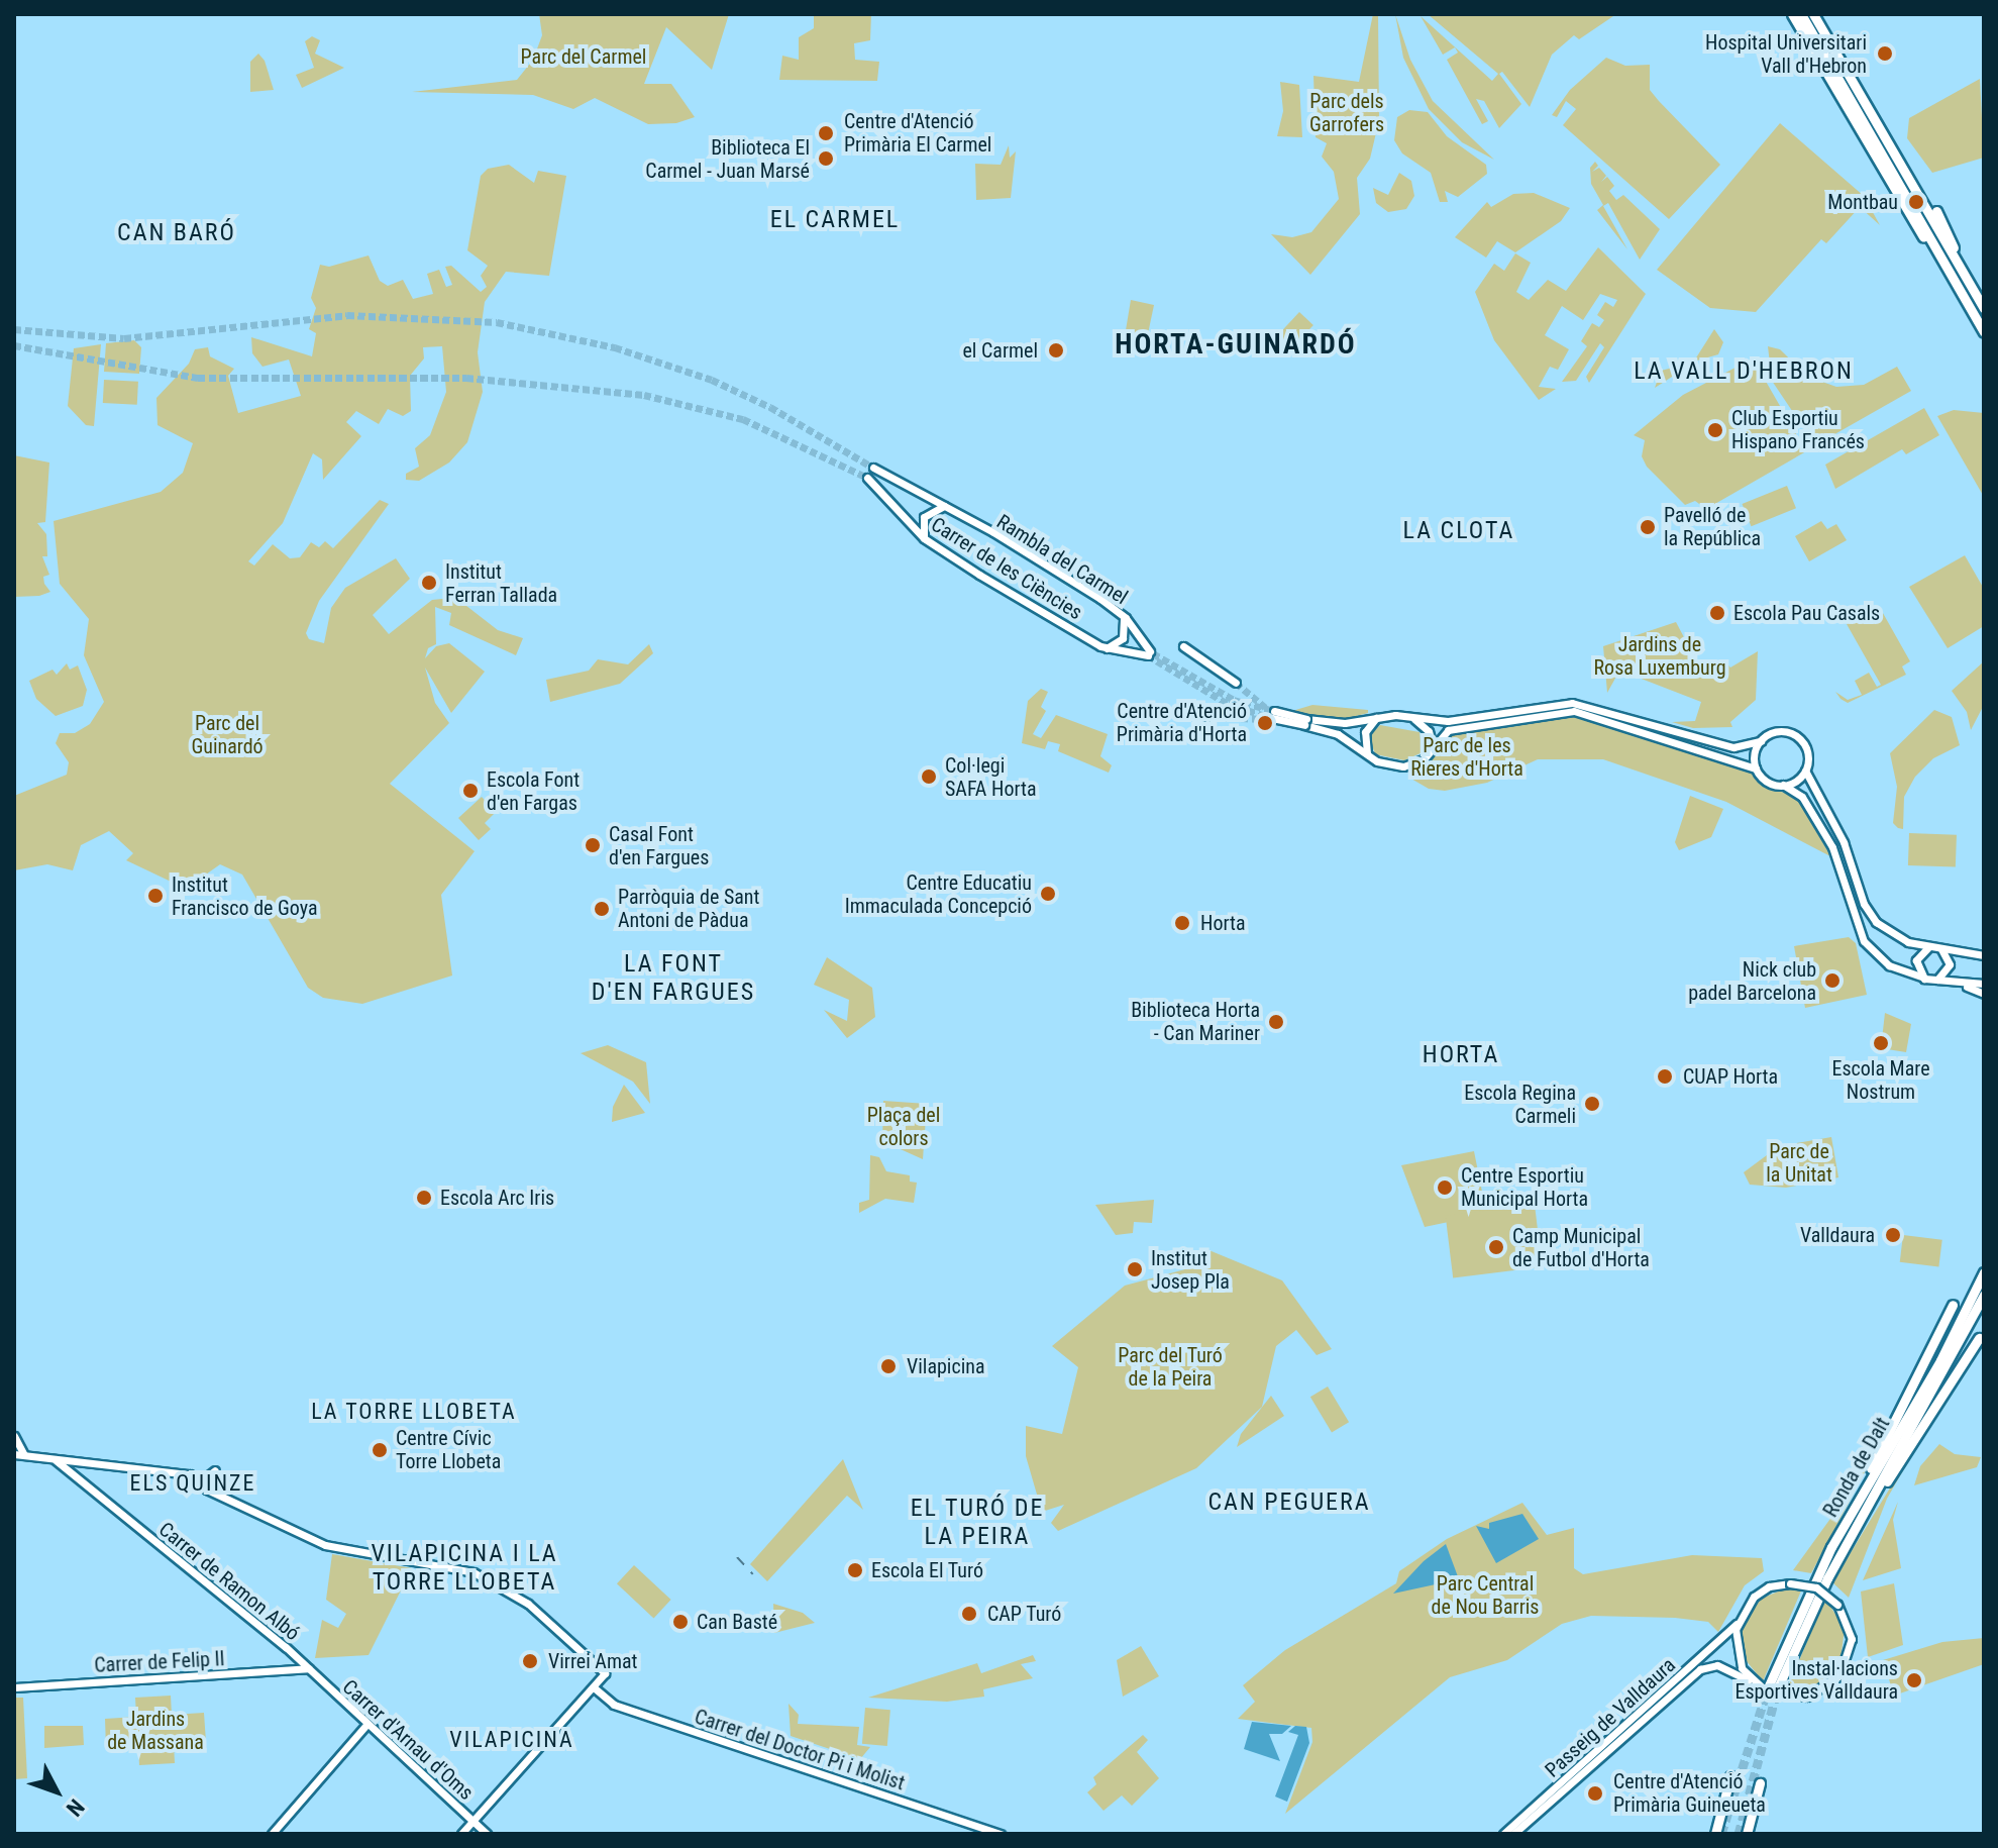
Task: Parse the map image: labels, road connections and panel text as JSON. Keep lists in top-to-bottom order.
{
  "streets": {
    "highway": ["Ronda de Dalt"],
    "main road": [
      "Rambla del Carmel",
      "Carrer de les Ciències",
      "Carrer de Ramon Albó",
      "Carrer de Felip II",
      "Passeig de Valldaura",
      "Carrer d'Arnau d'Oms",
      "Carrer del Doctor Pi i Molist"
    ]
  },
  "crossings": [
    ["Rambla del Carmel", "Carrer de les Ciències"],
    ["Carrer de Ramon Albó", "Carrer de Felip II"],
    ["Carrer de Ramon Albó", "Carrer d'Arnau d'Oms"],
    ["Carrer de Felip II", "Carrer d'Arnau d'Oms"]
  ],
  "districts": [
    "EL CARMEL",
    "CAN BARÓ",
    "HORTA-GUINARDÓ",
    "LA VALL D'HEBRON",
    "LA CLOTA",
    "LA FONT D'EN FARGUES",
    "HORTA",
    "LA TORRE LLOBETA",
    "ELS QUINZE",
    "CAN PEGUERA",
    "EL TURÓ DE LA PEIRA",
    "VILAPICINA I LA TORRE LLOBETA",
    "VILAPICINA"
  ],
  "parks": [
    "Parc del Carmel",
    "Parc dels Garrofers",
    "Jardins de Rosa Luxemburg",
    "Parc del Guinardó",
    "Parc de les Rieres d'Horta",
    "Plaça del colors",
    "Parc de la Unitat",
    "Parc del Turó de la Peira",
    "Parc Central de Nou Barris",
    "Jardins de Massana"
  ],
  "places": [
    "Hospital Universitari Vall d'Hebron",
    "Centre d'Atenció Primària El Carmel",
    "Biblioteca El Carmel - Juan Marsé",
    "Montbau",
    "el Carmel",
    "Club Esportiu Hispano Francés",
    "Pavelló de la República",
    "Institut Ferran Tallada",
    "Escola Pau Casals",
    "Centre d'Atenció Primària d'Horta",
    "Col·legi SAFA Horta",
    "Escola Font d'en Fargas",
    "Casal Font d'en Fargues",
    "Centre Educatiu Immaculada Concepció",
    "Institut Francisco de Goya",
    "Parròquia de Sant Antoni de Pàdua",
    "Horta",
    "Nick club padel Barcelona",
    "Biblioteca Horta - Can Mariner",
    "Escola Mare Nostrum",
    "CUAP Horta",
    "Escola Regina Carmeli",
    "Centre Esportiu Municipal Horta",
    "Escola Arc Iris",
    "Valldaura",
    "Camp Municipal de Futbol d'Horta",
    "Institut Josep Pla",
    "Vilapicina",
    "Centre Cívic Torre Llobeta",
    "Escola El Turó",
    "CAP Turó",
    "Can Basté",
    "Virrei Amat",
    "Instal·lacions Esportives Valldaura",
    "Centre d'Atenció Primària Guineueta"
  ],
  "north": "bottom right"
}
